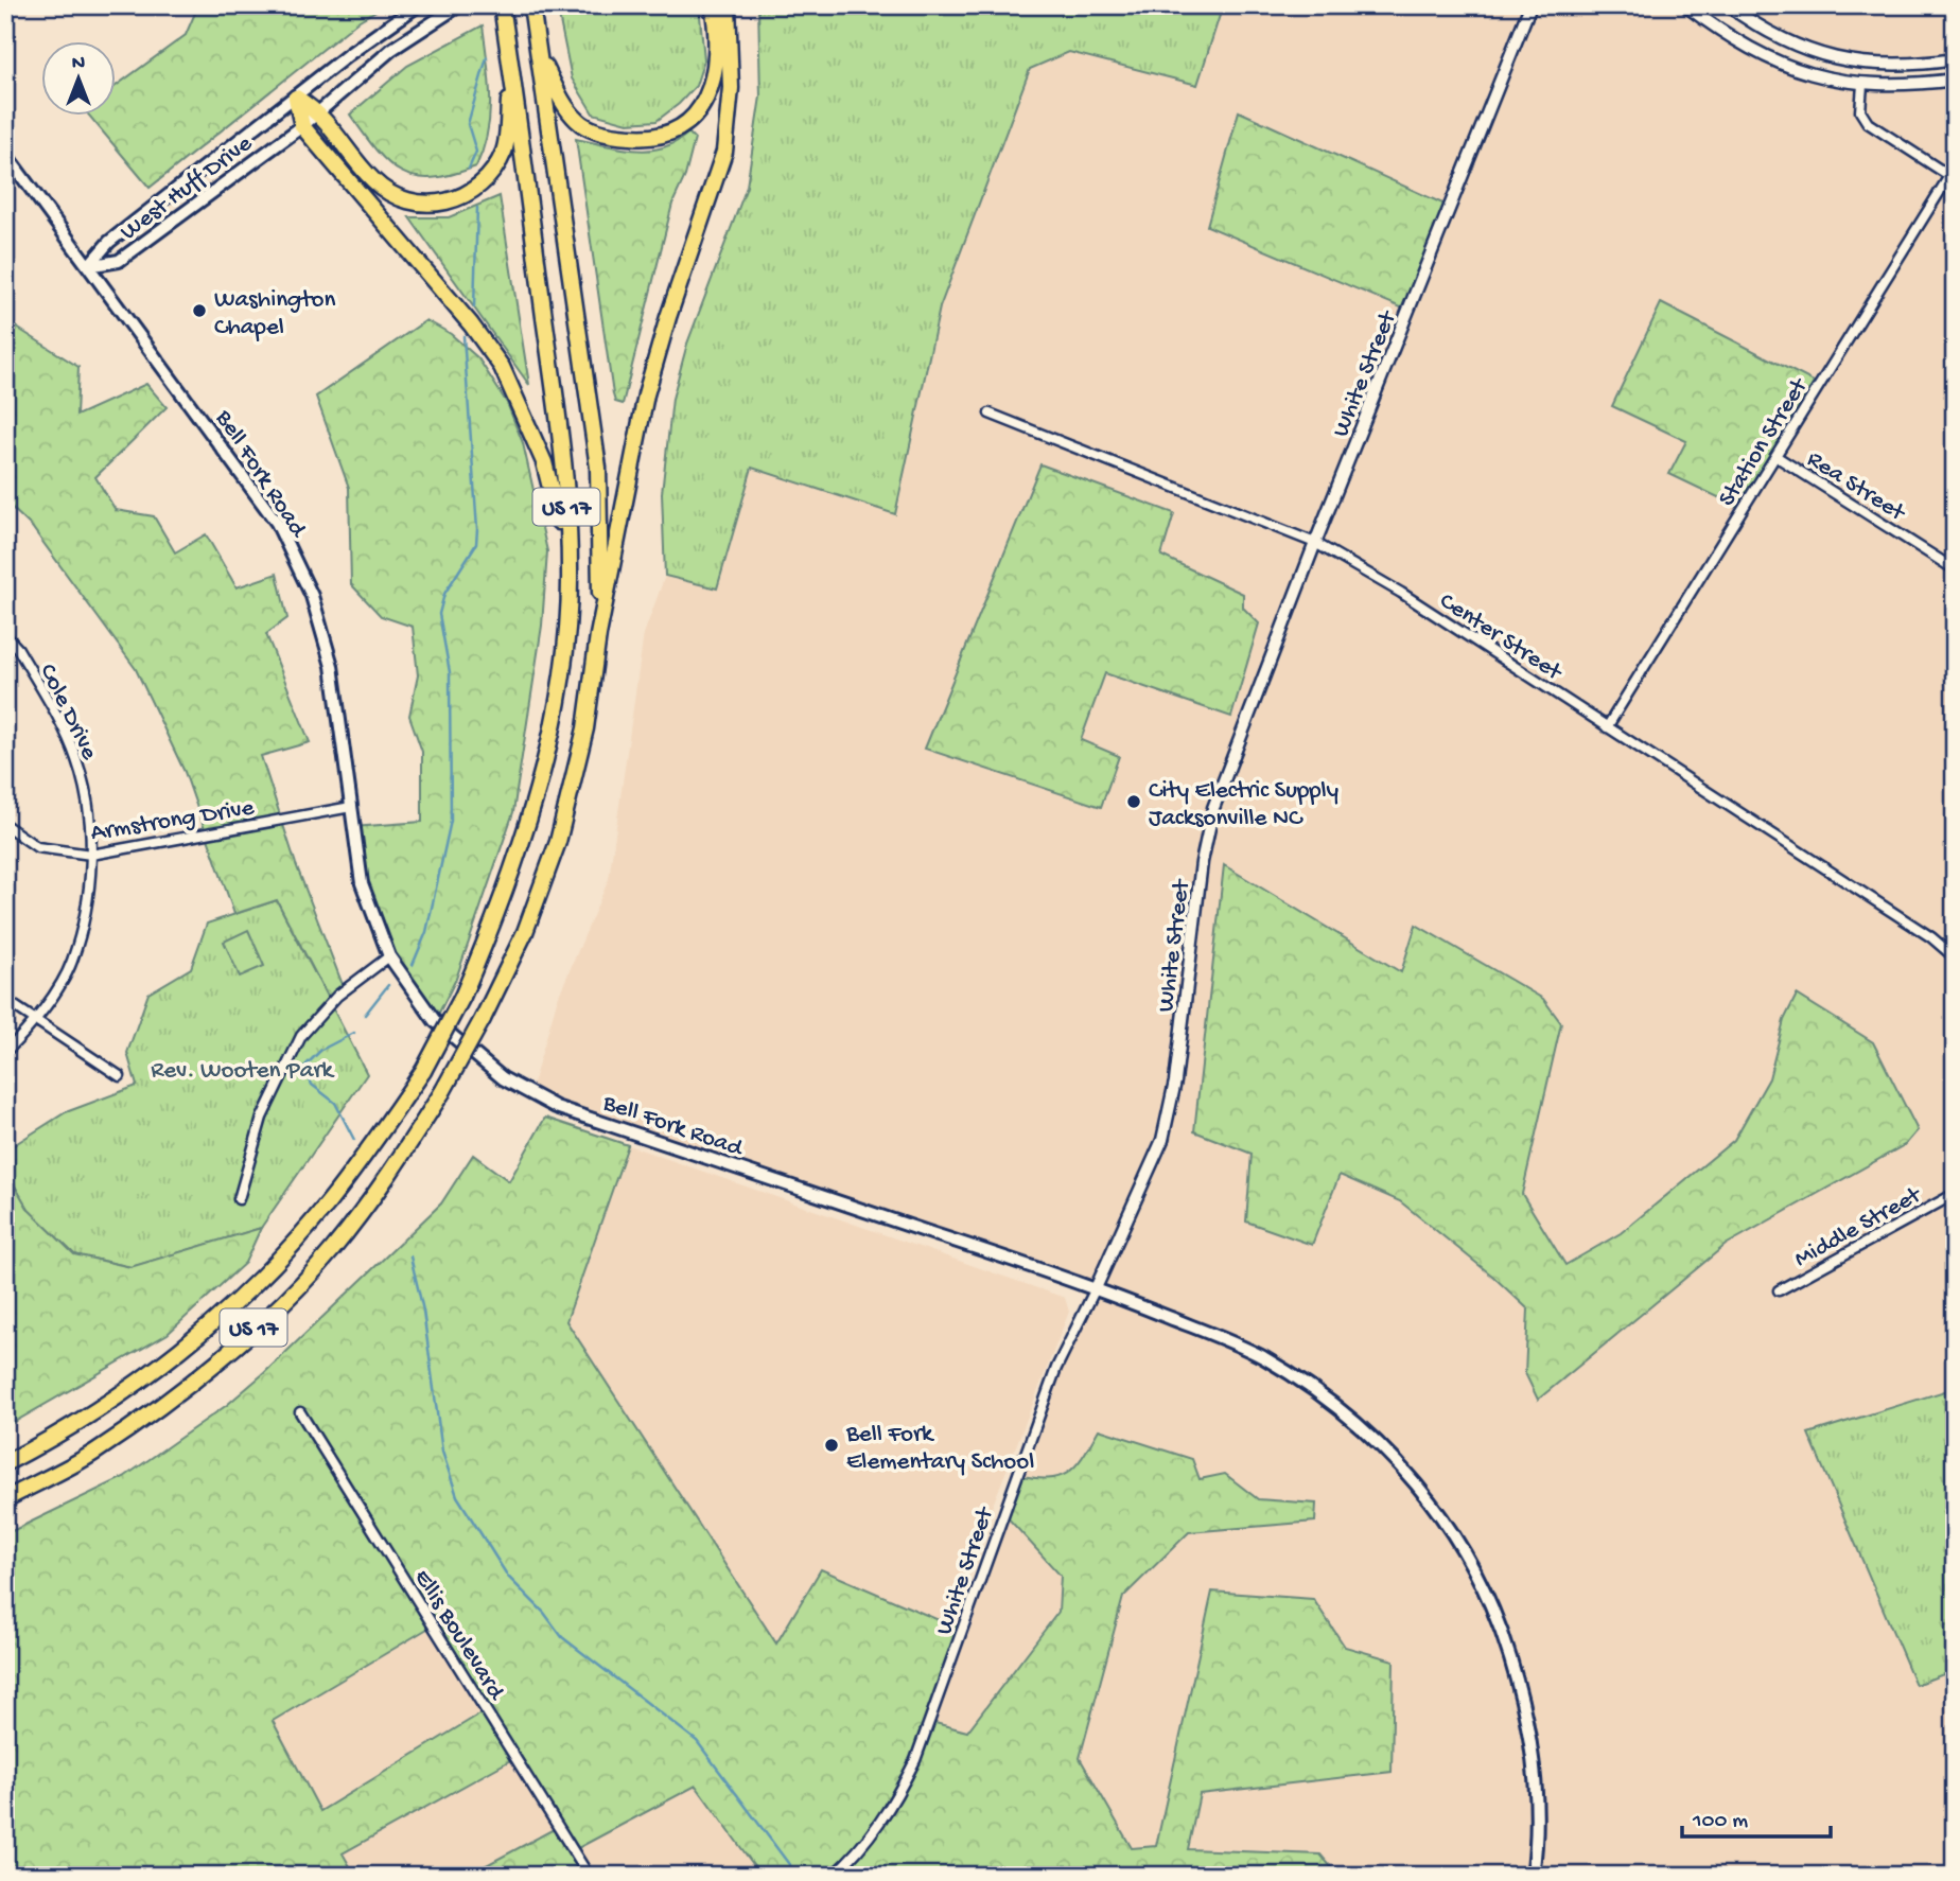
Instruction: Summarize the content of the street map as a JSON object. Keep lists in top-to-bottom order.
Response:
{
  "streets": {
    "highway": ["US 17"],
    "main road": ["West Huff Drive", "Bell Fork Road"],
    "street": [
      "White Street",
      "Station Street",
      "Rea Street",
      "Center Street",
      "Cole Drive",
      "Armstrong Drive",
      "Middle Street",
      "Ellis Boulevard"
    ]
  },
  "crossings": [
    ["West Huff Drive", "Bell Fork Road"],
    ["White Street", "Bell Fork Road"],
    ["White Street", "Center Street"],
    ["Station Street", "Rea Street"],
    ["Station Street", "Center Street"],
    ["Bell Fork Road", "Armstrong Drive"],
    ["Cole Drive", "Armstrong Drive"]
  ],
  "parks": ["Rev. Wooten Park"],
  "places": ["Washington Chapel", "City Electric Supply Jacksonville NC", "Bell Fork Elementary School"],
  "scale_bar": "100 m",
  "north": "top"
}
